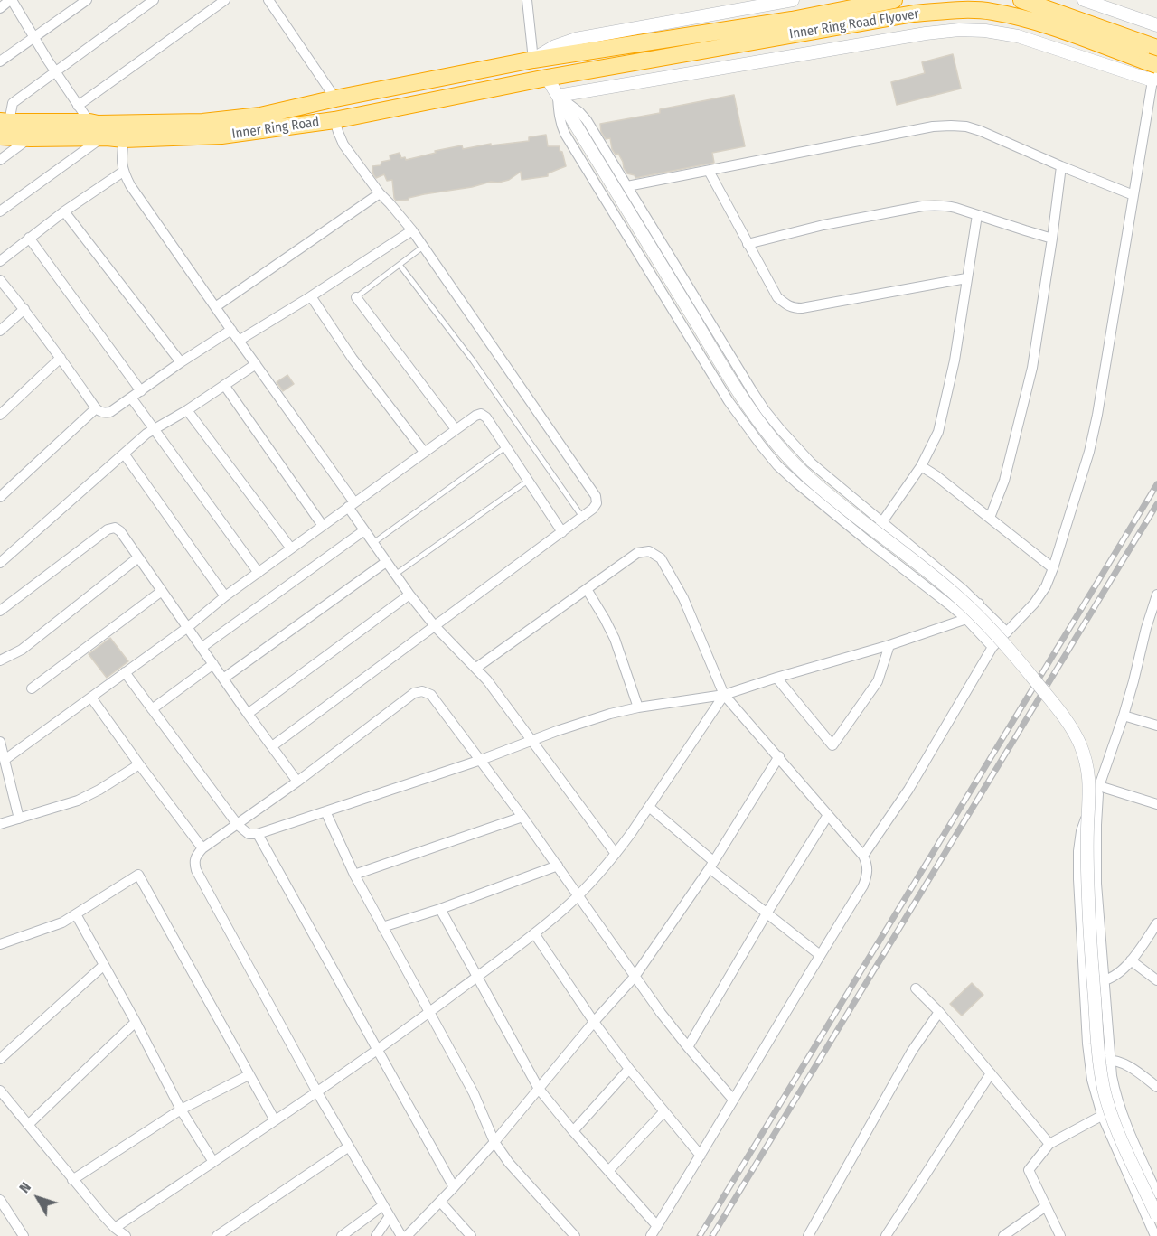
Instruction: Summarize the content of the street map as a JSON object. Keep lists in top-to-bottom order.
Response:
{
  "streets": {
    "highway": ["Inner Ring Road Flyover", "Inner Ring Road"]
  },
  "crossings": [
    ["Inner Ring Road Flyover", "Inner Ring Road"]
  ],
  "north": "top left"
}
